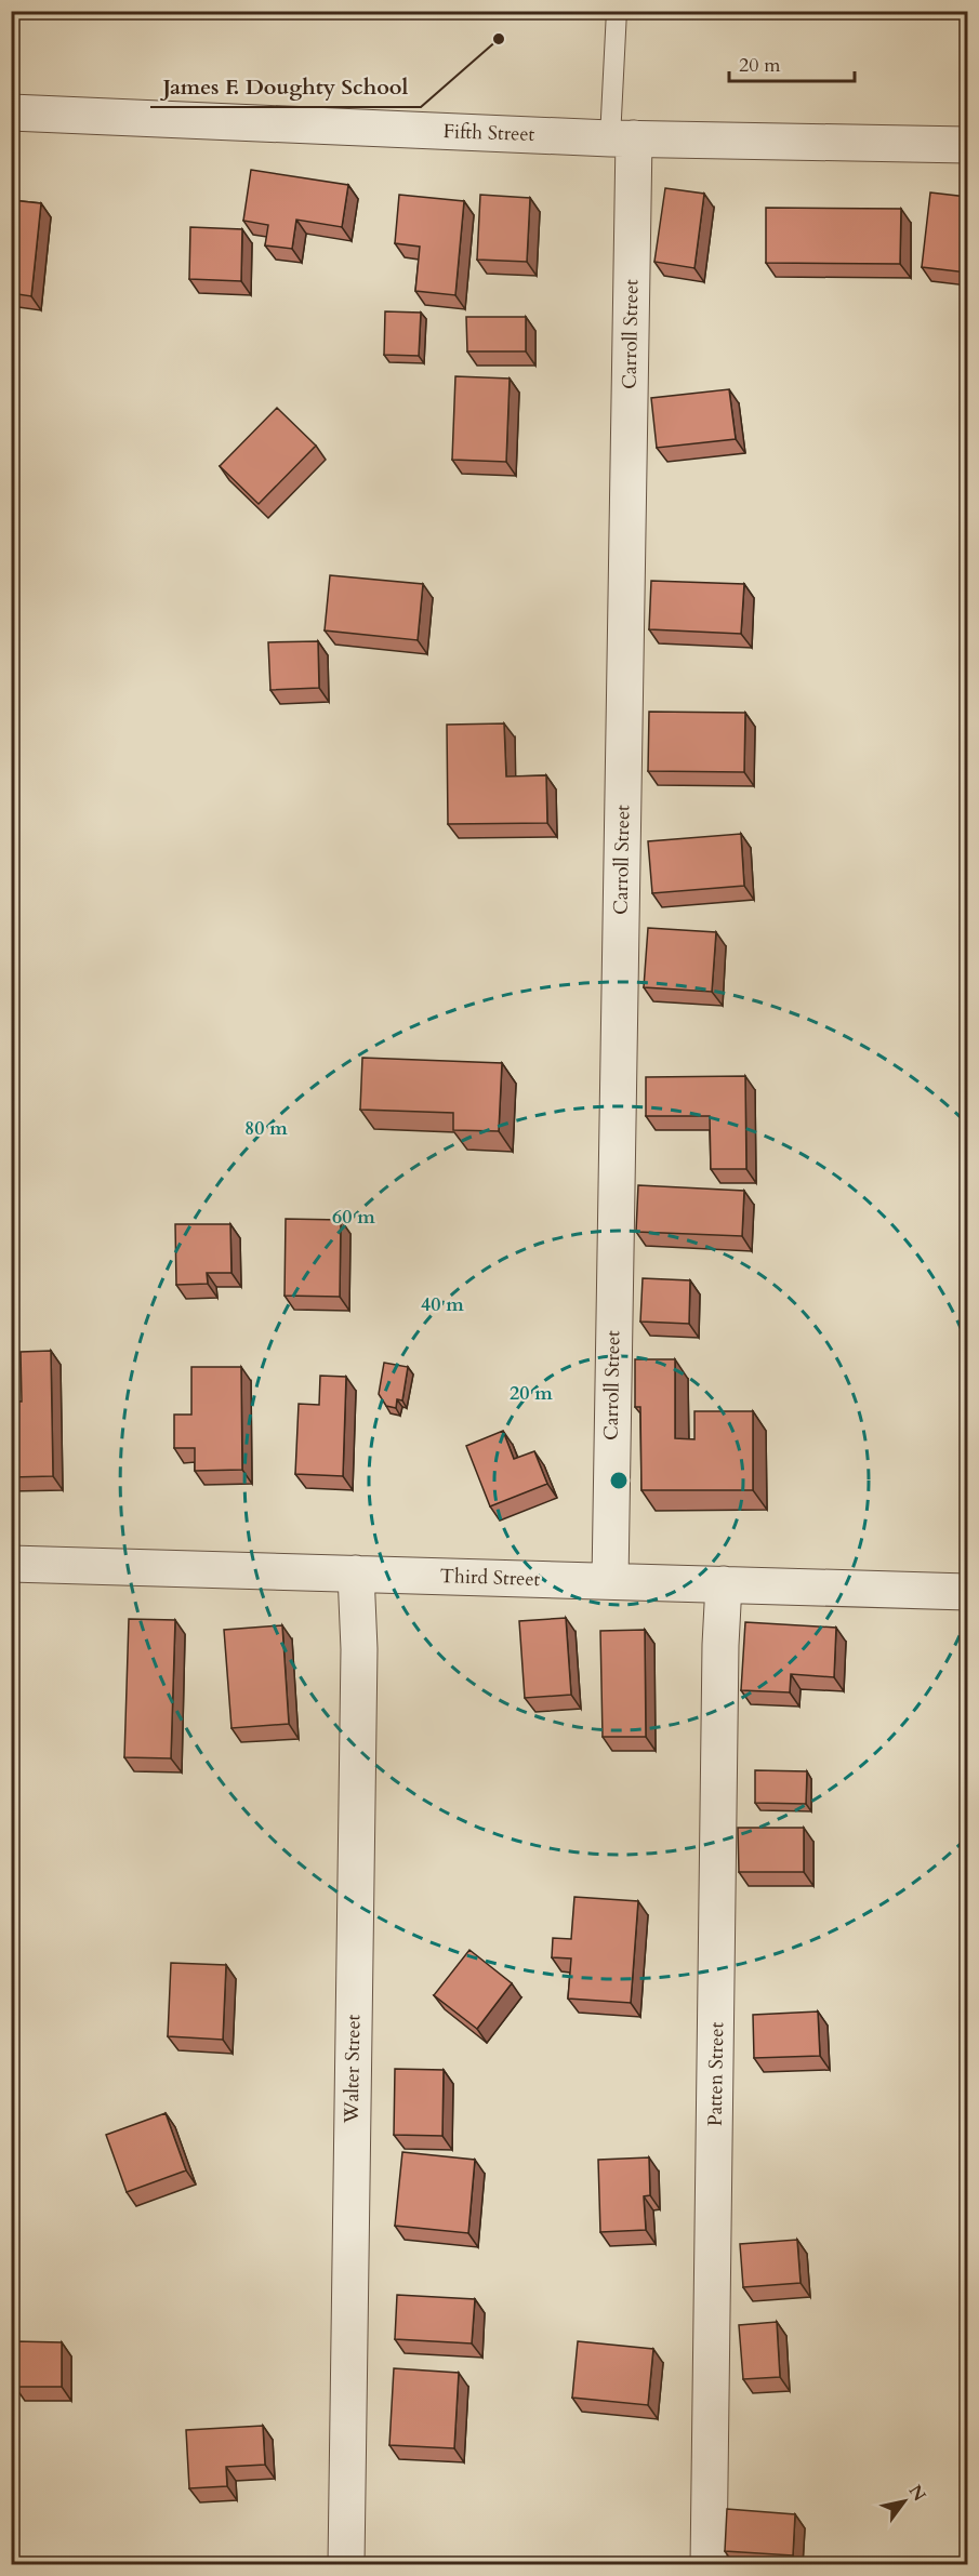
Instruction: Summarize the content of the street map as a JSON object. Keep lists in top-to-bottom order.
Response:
{
  "streets": {
    "street": [
      "Fifth Street",
      "Carroll Street",
      "Third Street",
      "Walter Street",
      "Patten Street"
    ]
  },
  "crossings": [
    ["Fifth Street", "Carroll Street"],
    ["Carroll Street", "Third Street"],
    ["Third Street", "Walter Street"],
    ["Third Street", "Patten Street"]
  ],
  "places": ["James F. Doughty School"],
  "scale_bar": "20 m",
  "north": "top right",
  "rings": [
    "80 m",
    "60 m",
    "40 m",
    "20 m"
  ]
}
